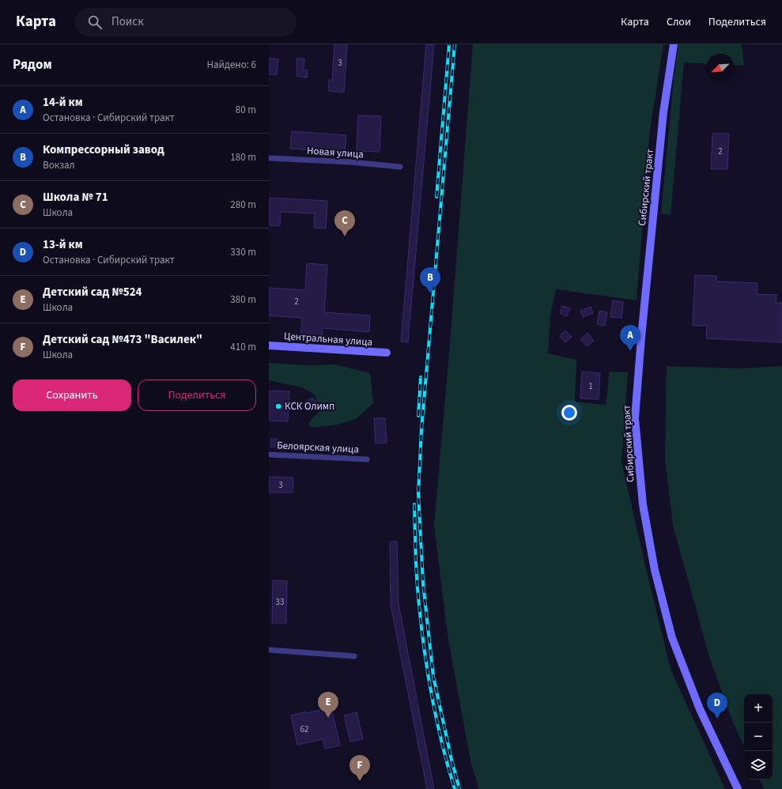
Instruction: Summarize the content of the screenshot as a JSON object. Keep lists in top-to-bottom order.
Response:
{
  "streets": {
    "main road": ["Сибирский тракт", "Центральная улица"],
    "street": ["Новая улица", "Белоярская улица"]
  },
  "places": ["КСК Олимп"],
  "house_numbers": [
    "3",
    "2",
    "2",
    "1",
    "3",
    "33",
    "62"
  ],
  "north": "bottom left",
  "page": {
    "header": "Карта",
    "search": "Поиск",
    "nav": ["Карта", "Слои", "Поделиться"],
    "heading": ["Рядом", "Найдено: 6"],
    "list": [
      {
        "mark": "A",
        "name": "14-й км",
        "note": "Остановка · Сибирский тракт",
        "value": "80 m"
      },
      {
        "mark": "B",
        "name": "Компрессорный завод",
        "note": "Вокзал",
        "value": "180 m"
      },
      {
        "mark": "C",
        "name": "Школа № 71",
        "note": "Школа",
        "value": "280 m"
      },
      {
        "mark": "D",
        "name": "13-й км",
        "note": "Остановка · Сибирский тракт",
        "value": "330 m"
      },
      {
        "mark": "E",
        "name": "Детский сад №524",
        "note": "Школа",
        "value": "380 m"
      },
      {
        "mark": "F",
        "name": "Детский сад №473 \"Василек\"",
        "note": "Школа",
        "value": "410 m"
      }
    ],
    "pins": [
      "C",
      "B",
      "A",
      "E",
      "D",
      "F"
    ],
    "buttons": ["Сохранить", "Поделиться"],
    "map_buttons": ["+", "−"]
  }
}
